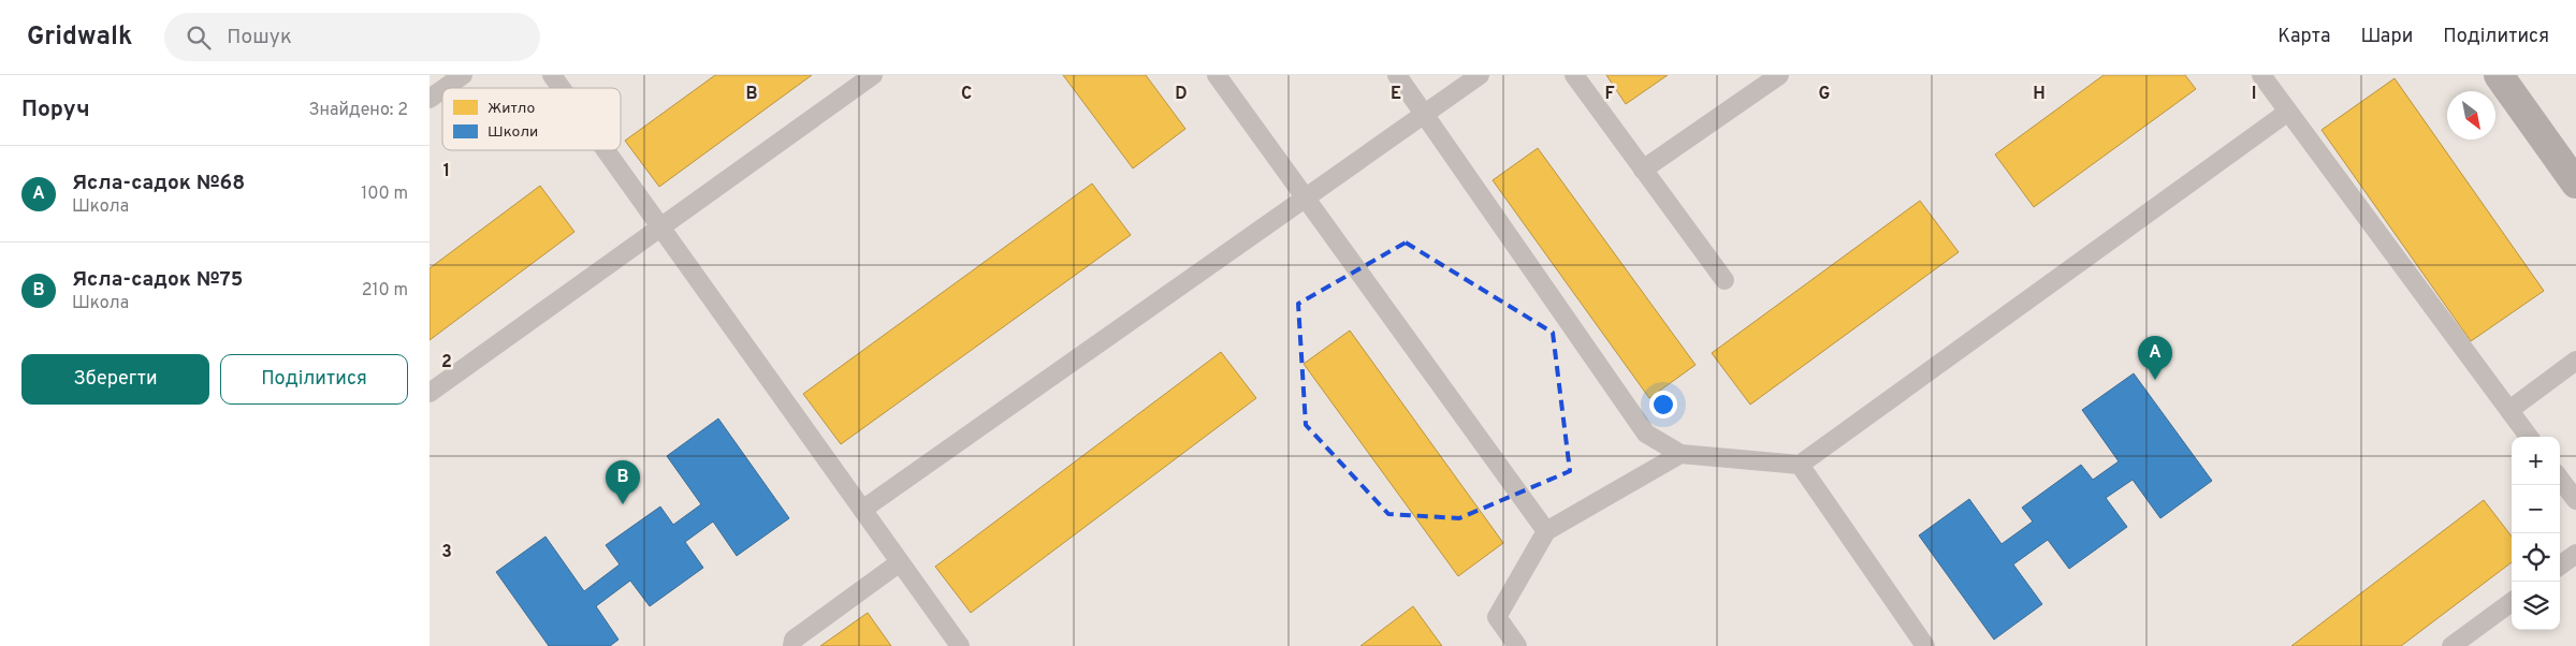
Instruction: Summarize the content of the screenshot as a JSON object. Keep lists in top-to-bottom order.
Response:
{
  "legend": ["Житло", "Школи"],
  "north": "bottom right",
  "page": {
    "header": "Gridwalk",
    "search": "Пошук",
    "nav": ["Карта", "Шари", "Поділитися"],
    "heading": ["Поруч", "Знайдено: 2"],
    "list": [
      {
        "mark": "A",
        "name": "Ясла-садок №68",
        "note": "Школа",
        "value": "100 m"
      },
      {
        "mark": "B",
        "name": "Ясла-садок №75",
        "note": "Школа",
        "value": "210 m"
      }
    ],
    "pins": ["A", "B"],
    "buttons": ["Зберегти", "Поділитися"],
    "map_buttons": ["+", "−"]
  },
  "grid": {
    "columns": [
      "B",
      "C",
      "D",
      "E",
      "F",
      "G",
      "H",
      "I"
    ],
    "rows": ["1", "2", "3"]
  }
}
